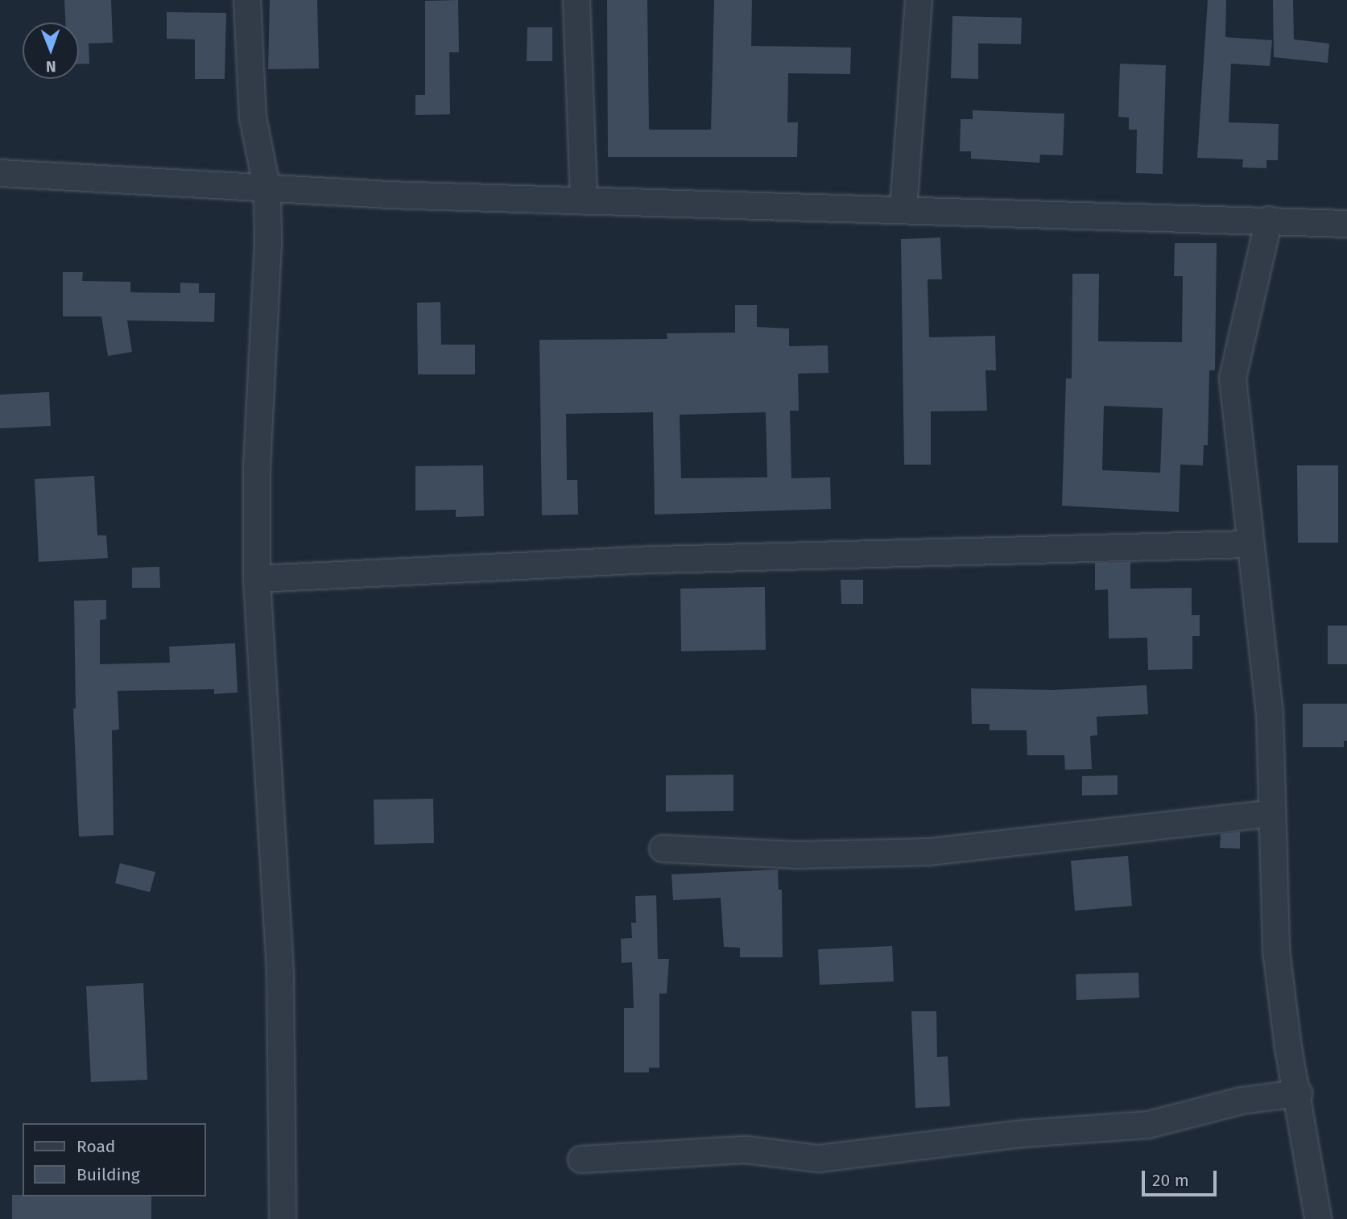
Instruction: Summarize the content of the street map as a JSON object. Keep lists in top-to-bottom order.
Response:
{
  "legend": ["Road", "Building"],
  "scale_bar": "20 m",
  "north": "bottom"
}
